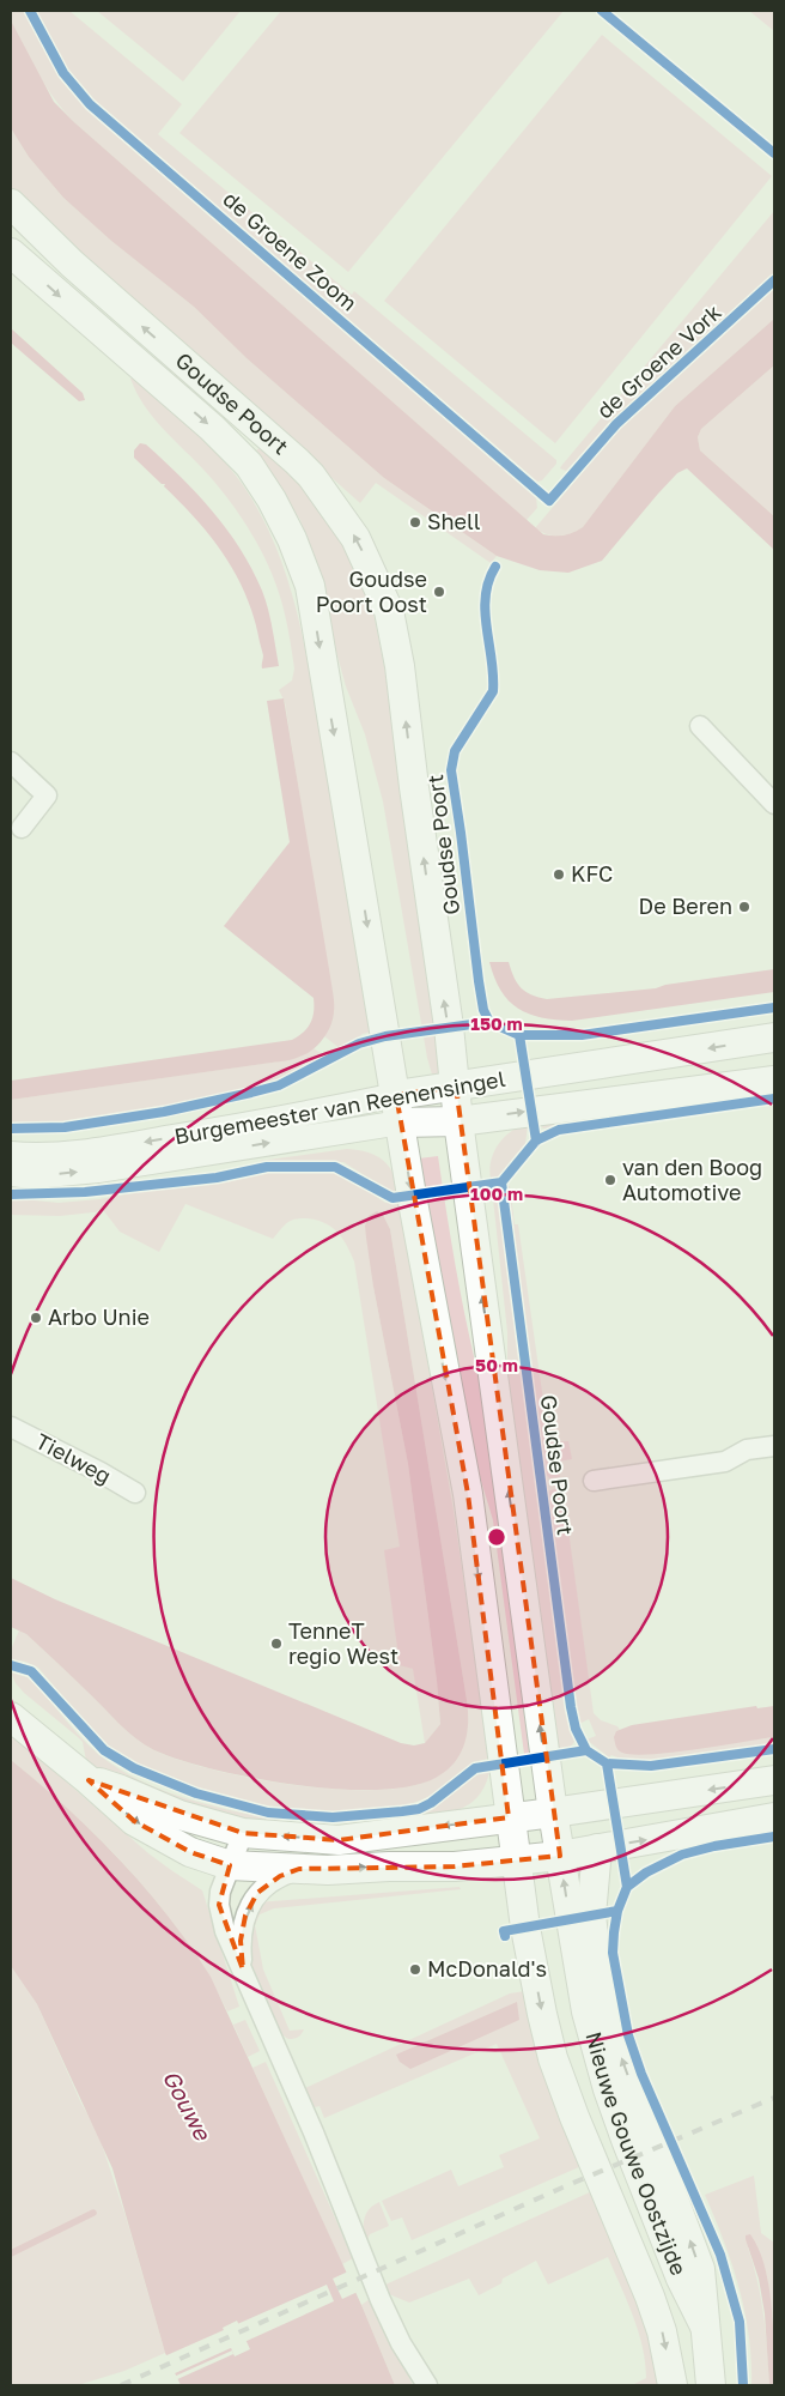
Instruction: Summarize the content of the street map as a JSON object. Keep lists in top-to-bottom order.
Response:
{
  "streets": {
    "main road": ["Goudse Poort", "Burgemeester van Reenensingel", "Nieuwe Gouwe Oostzijde"],
    "street": ["Tielweg"],
    "cycle path": ["de Groene Zoom"]
  },
  "crossings": [
    ["Goudse Poort", "Burgemeester van Reenensingel"],
    ["Goudse Poort", "Nieuwe Gouwe Oostzijde"]
  ],
  "water": ["Gouwe"],
  "places": [
    "Shell",
    "Goudse Poort Oost",
    "KFC",
    "De Beren",
    "van den Boog Automotive",
    "Arbo Unie",
    "TenneT regio West",
    "McDonald's"
  ],
  "rings": ["150 m", "100 m", "50 m"]
}
